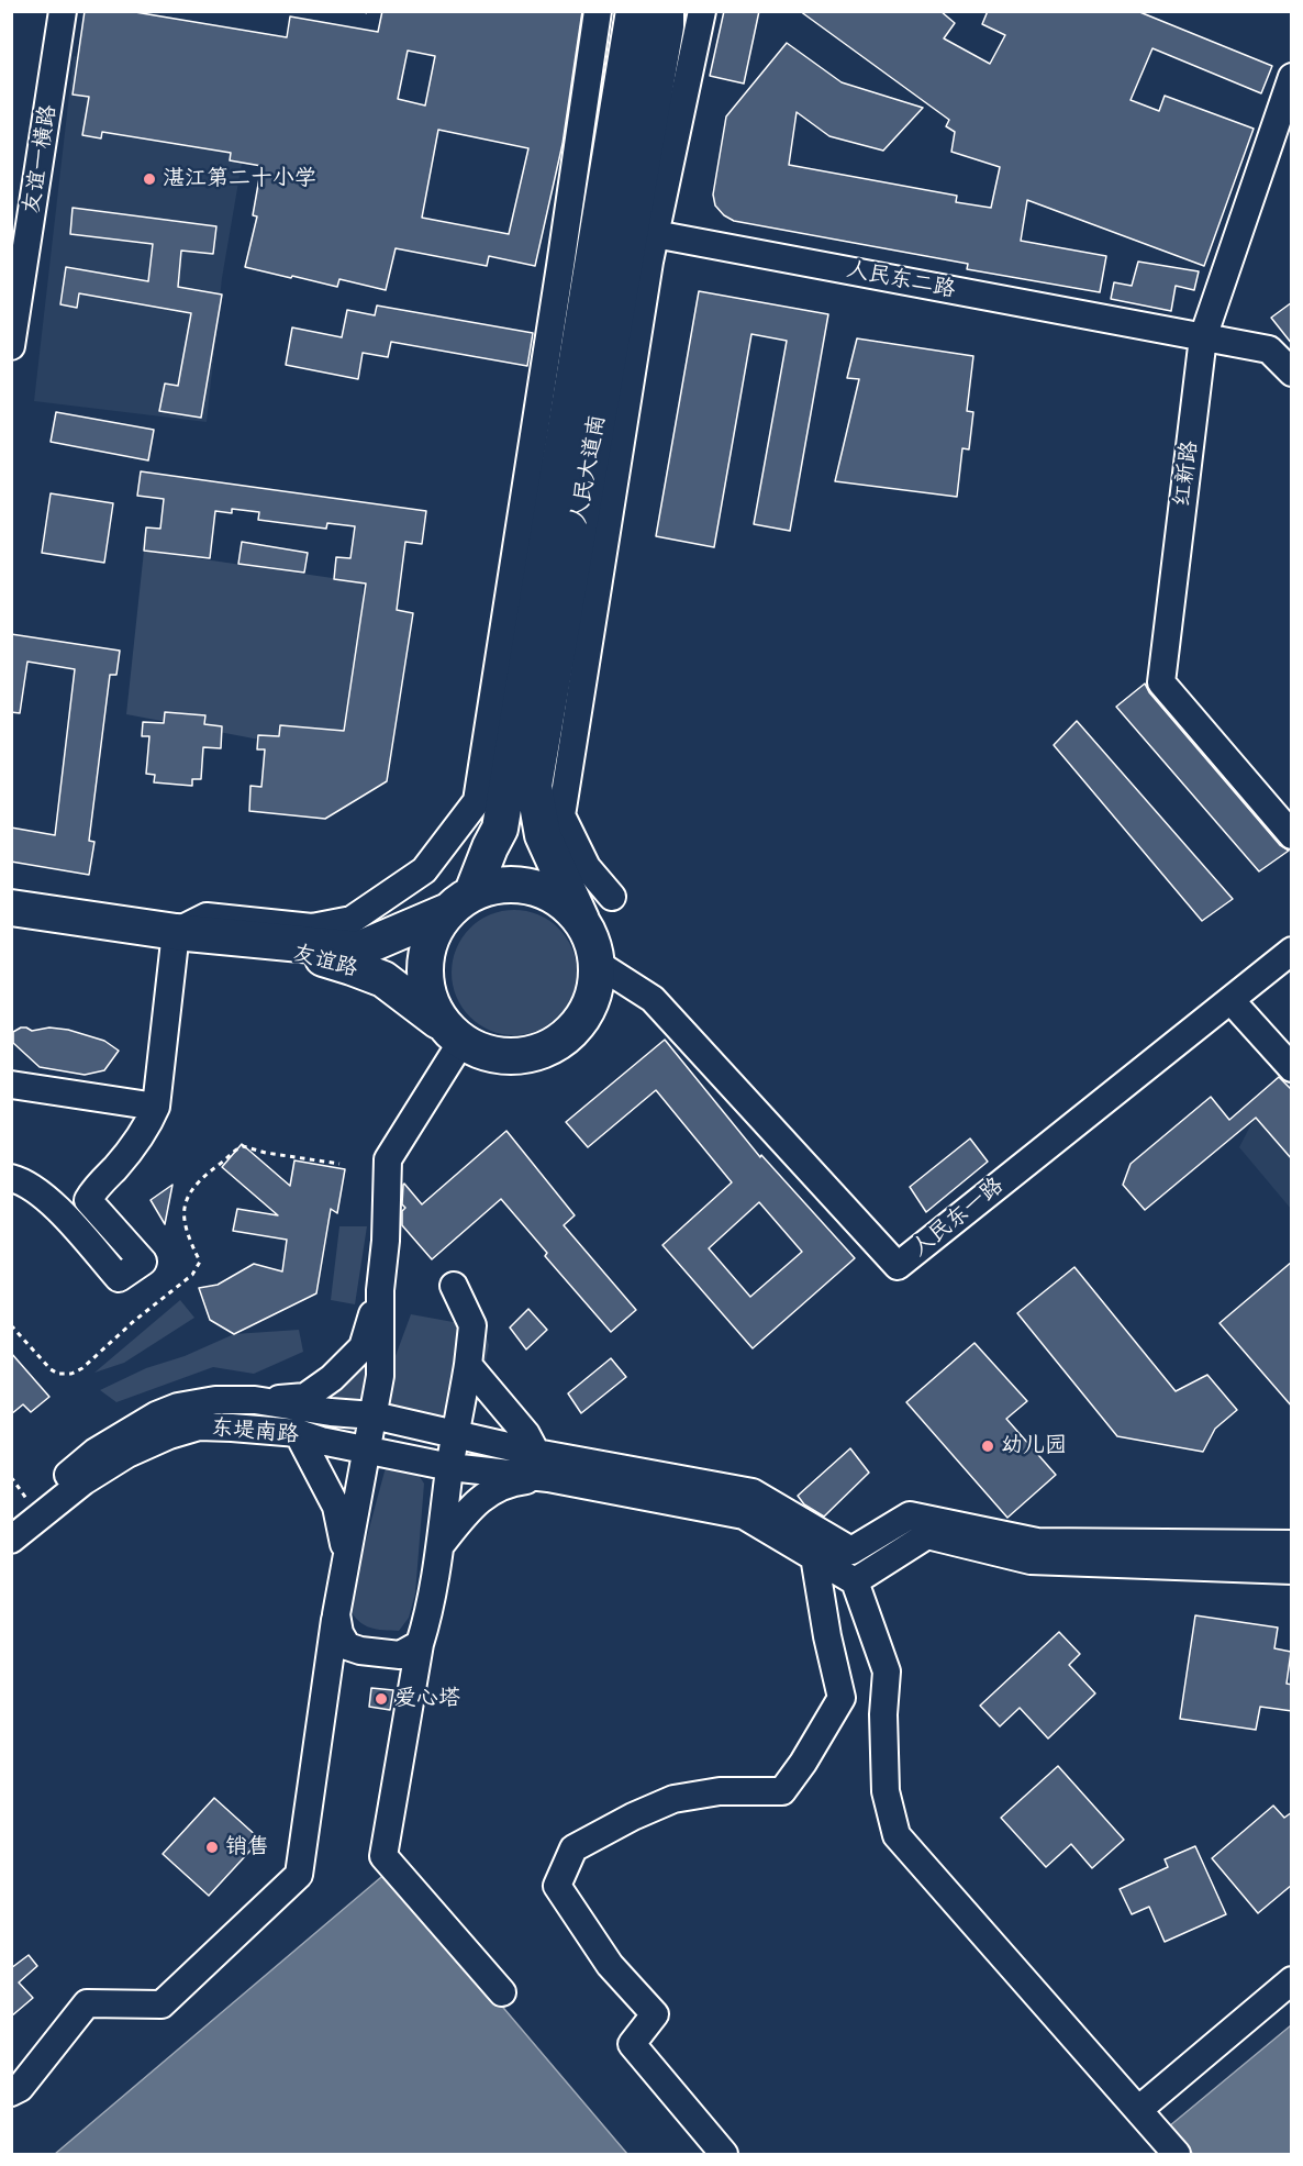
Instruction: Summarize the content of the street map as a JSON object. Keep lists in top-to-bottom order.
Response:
{
  "streets": {
    "main road": ["人民大道南", "友谊路"],
    "street": [
      "友谊一横路",
      "人民东二路",
      "红新路",
      "人民东一路",
      "东堤南路"
    ]
  },
  "crossings": [
    ["人民东二路", "人民大道南"],
    ["人民东二路", "红新路"],
    ["人民大道南", "友谊路"],
    ["人民大道南", "人民东一路"],
    ["友谊路", "人民东一路"]
  ],
  "places": [
    "湛江第二十小学",
    "幼儿园",
    "爱心塔",
    "销售"
  ]
}
